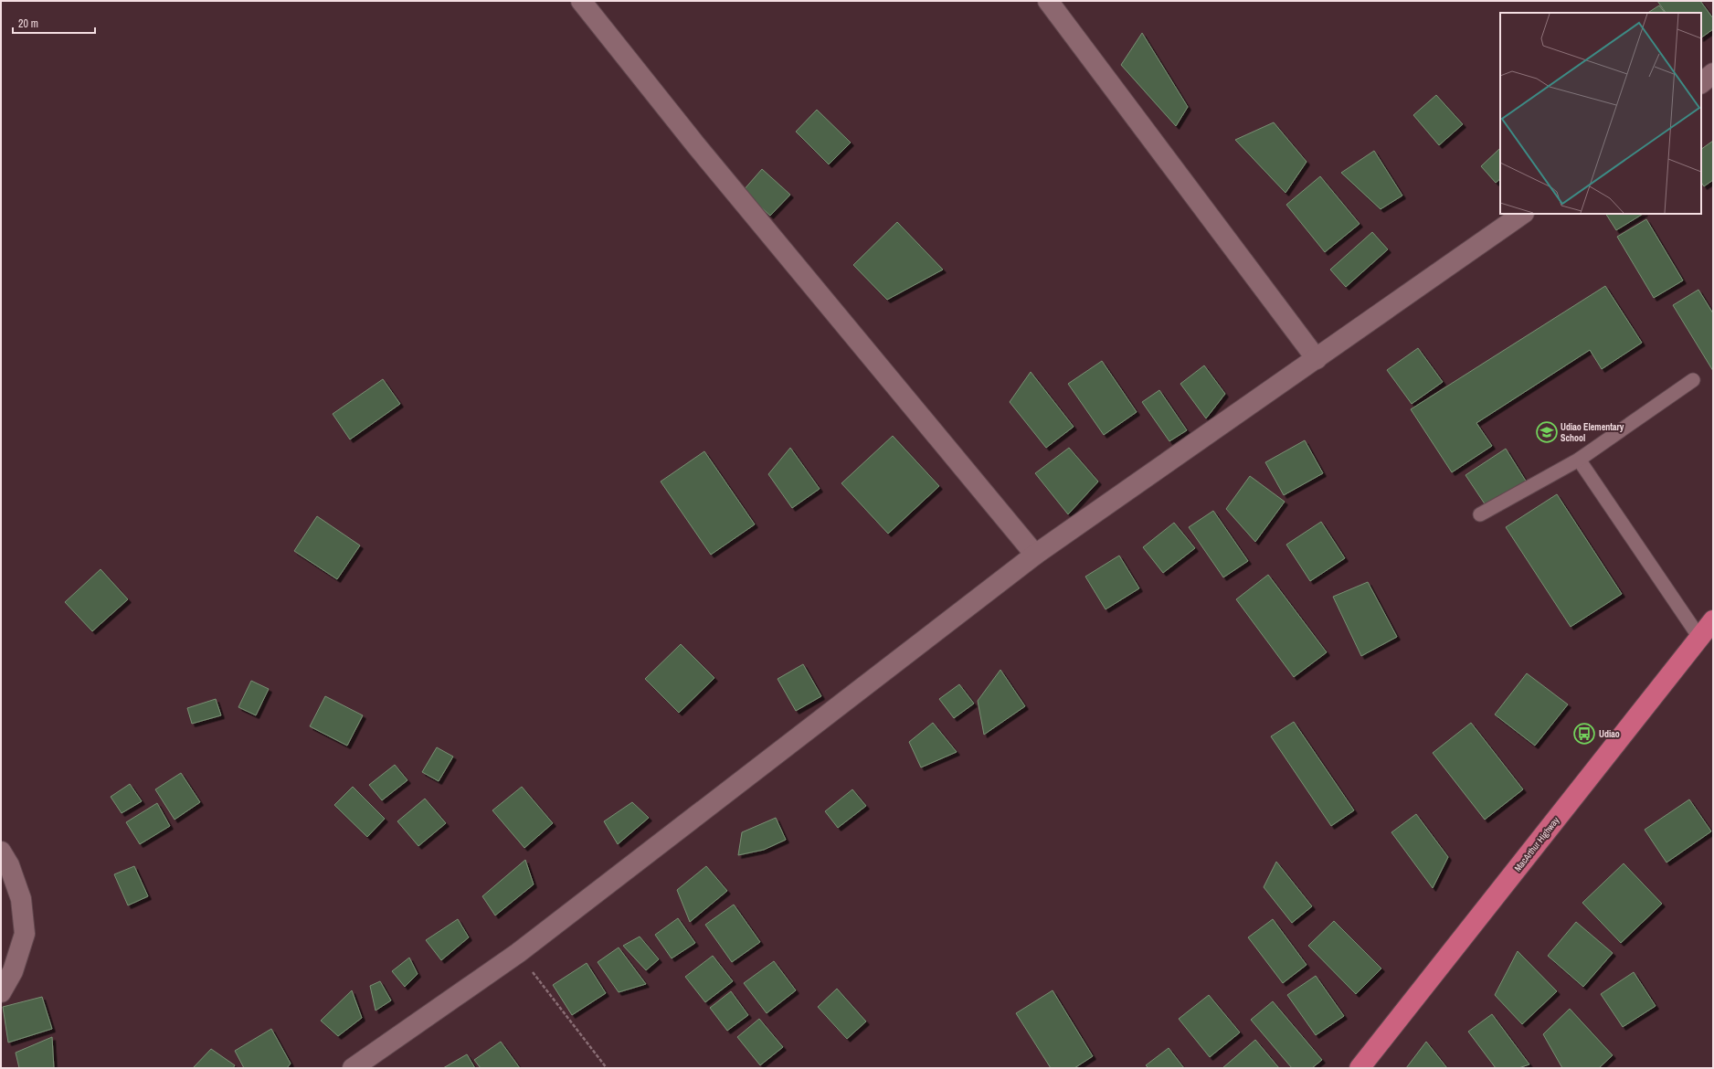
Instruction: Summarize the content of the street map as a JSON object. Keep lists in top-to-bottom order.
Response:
{
  "streets": {
    "highway": ["MacArthur Highway"]
  },
  "places": {
    "school or university": ["Udiao Elementary School"],
    "bus stop": ["Udiao"]
  },
  "scale_bar": "20 m"
}
